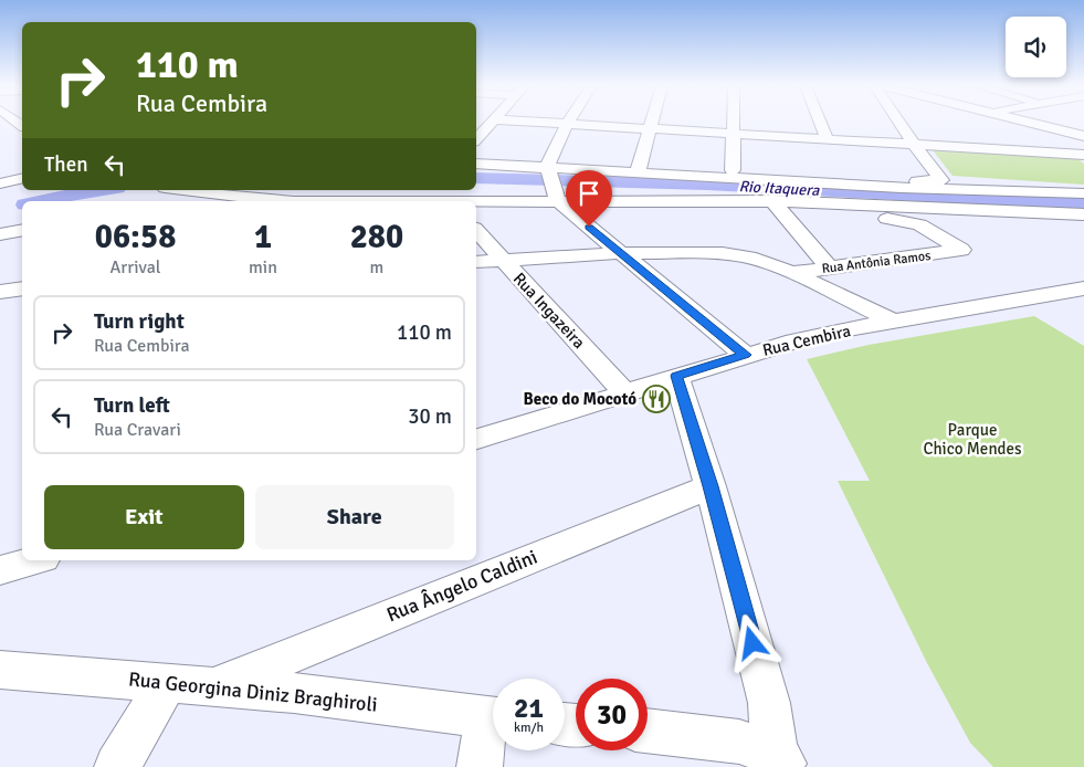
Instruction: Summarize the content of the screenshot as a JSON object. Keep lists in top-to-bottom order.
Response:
{
  "streets": {
    "street": [
      "Rua Antônia Ramos",
      "Rua Ingazeira",
      "Rua Cembira",
      "Rua Ângelo Caldini",
      "Rua Georgina Diniz Braghiroli"
    ]
  },
  "crossings": [
    ["Rua Ingazeira", "Rua Cembira"],
    ["Rua Ângelo Caldini", "Rua Georgina Diniz Braghiroli"]
  ],
  "water": ["Rio Itaquera"],
  "parks": ["Parque Chico Mendes"],
  "places": {
    "restaurant": ["Beco do Mocotó"]
  },
  "page": {
    "turn": ["110 m", "Rua Cembira"],
    "then": "Then",
    "eta": [
      "06:58",
      "Arrival",
      "1",
      "min",
      "280",
      "m"
    ],
    "list": [
      {
        "name": "Turn right",
        "note": "Rua Cembira",
        "value": "110 m"
      },
      {
        "name": "Turn left",
        "note": "Rua Cravari",
        "value": "30 m"
      }
    ],
    "buttons": ["Exit", "Share"],
    "speed": "21 km/h",
    "limit": "30"
  }
}
